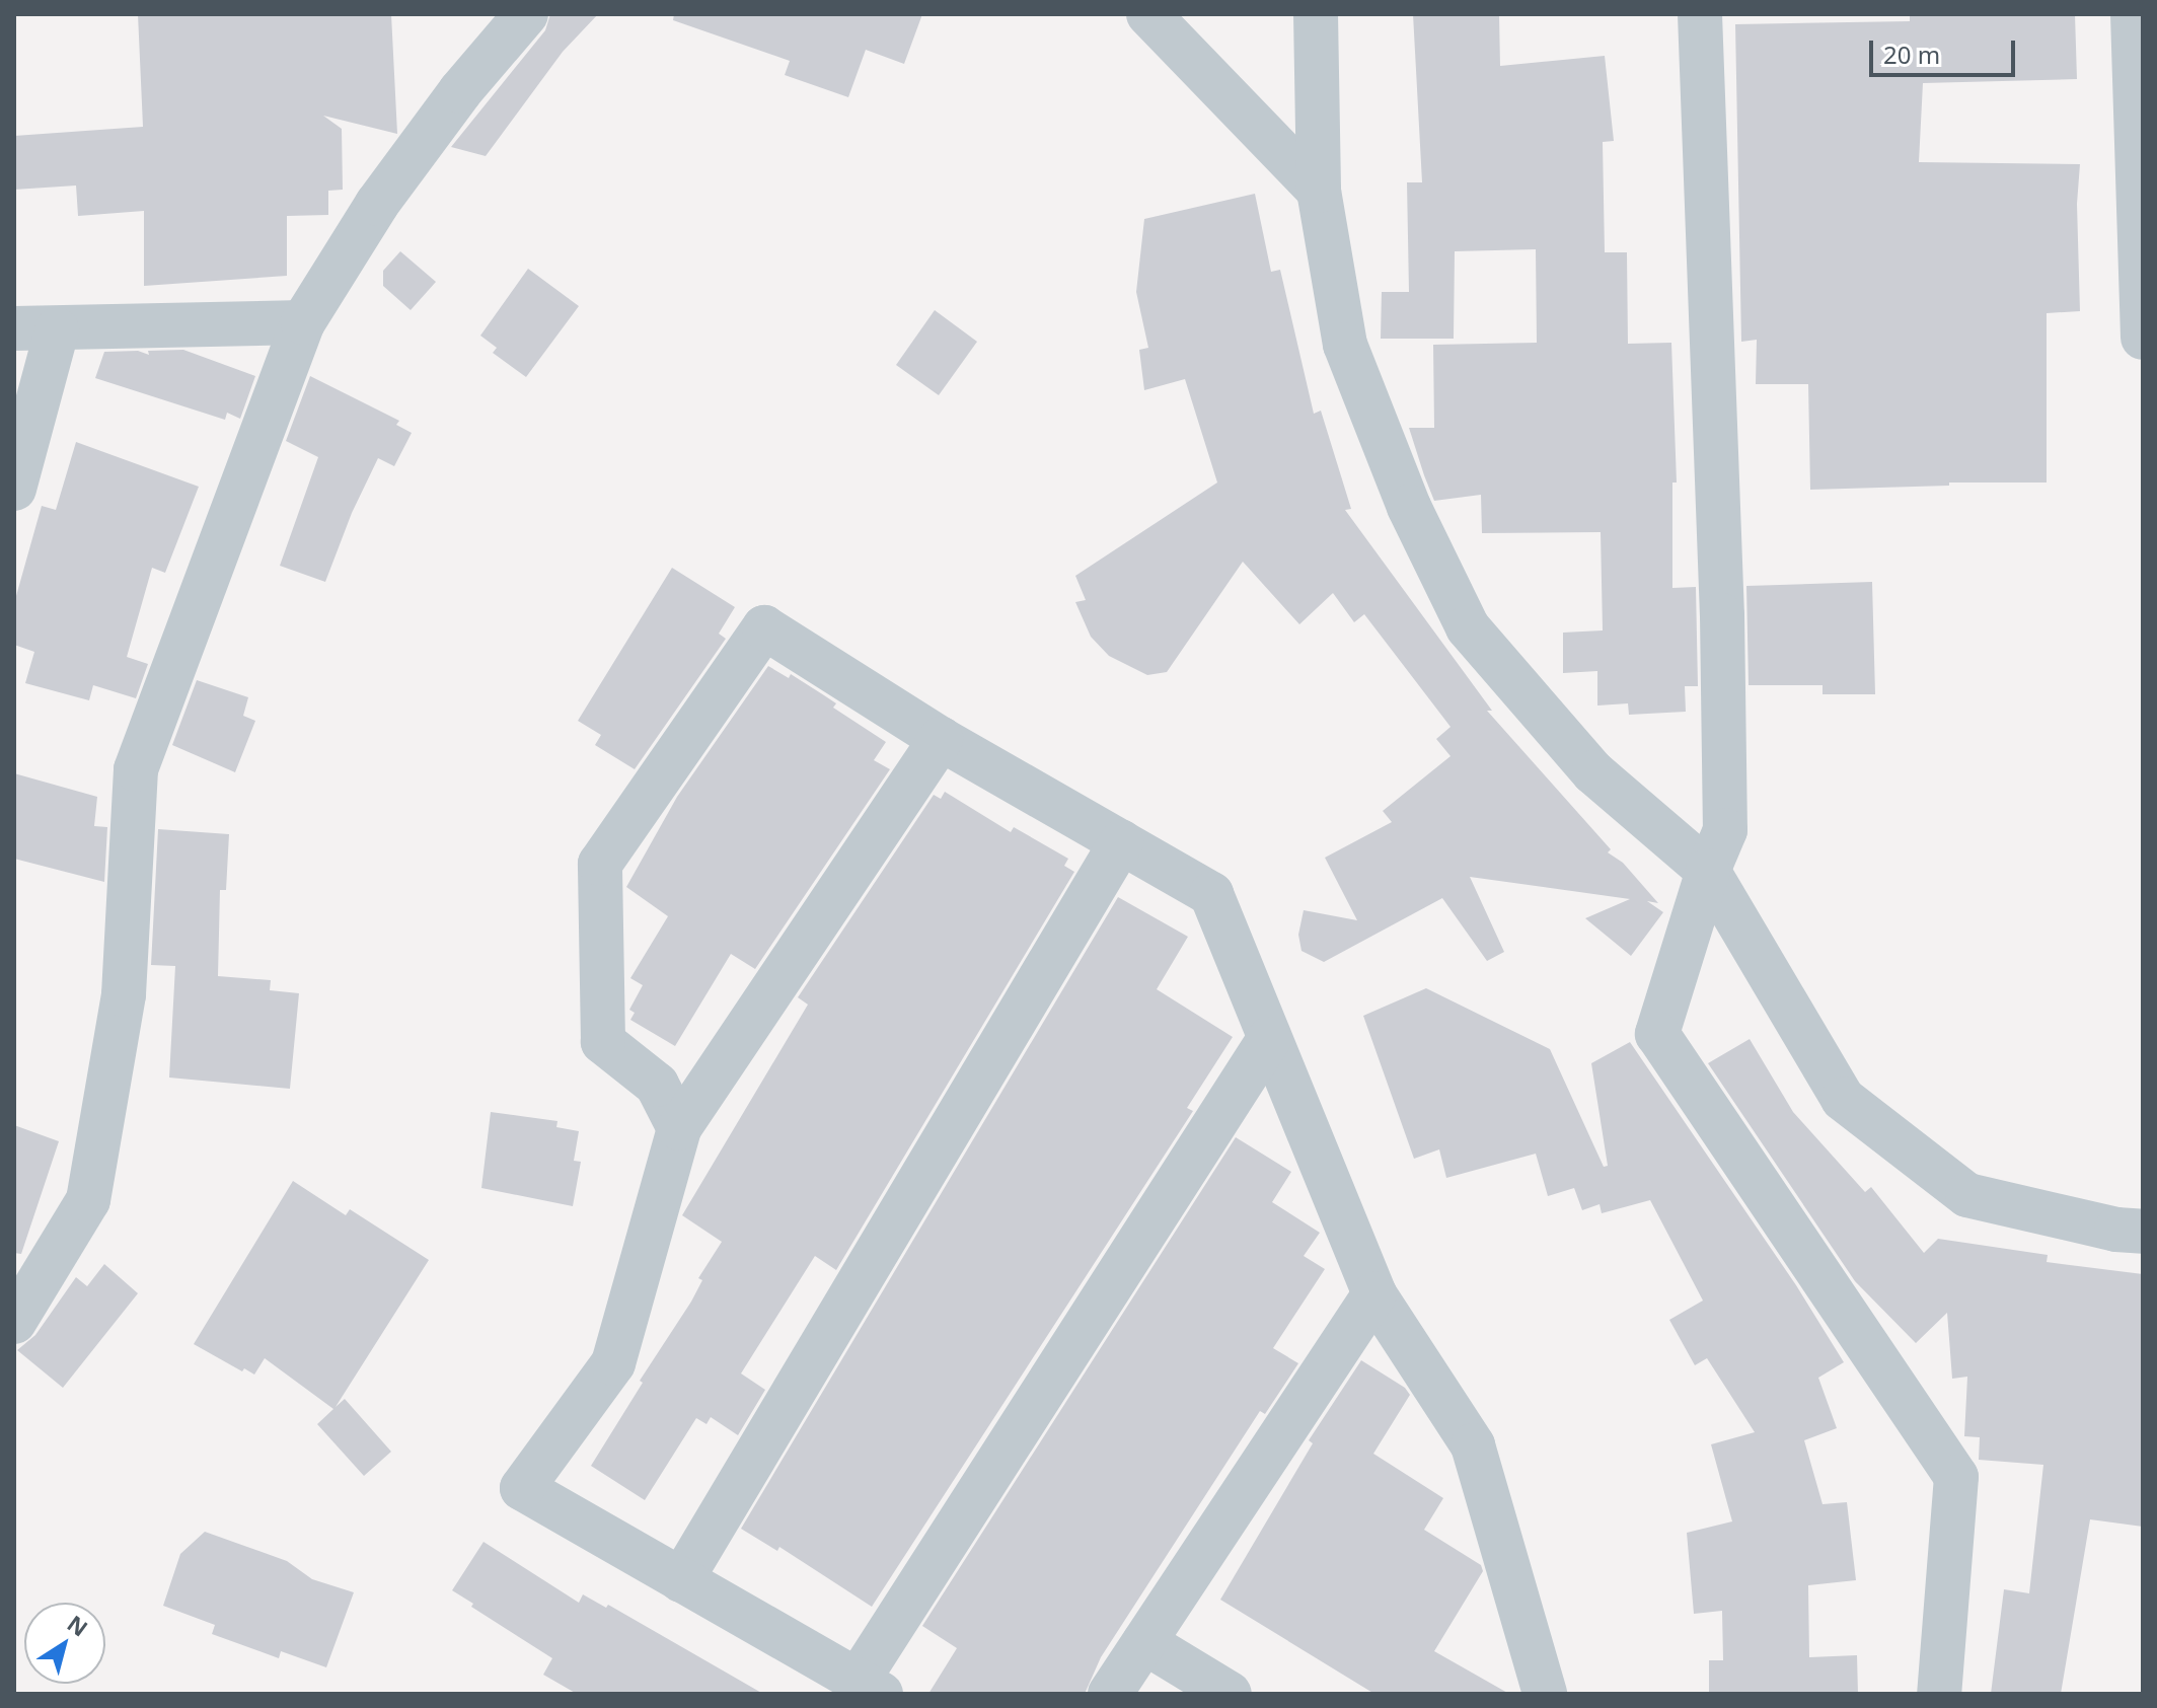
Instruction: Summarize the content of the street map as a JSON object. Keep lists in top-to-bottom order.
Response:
{
  "scale_bar": "20 m",
  "north": "top right"
}
